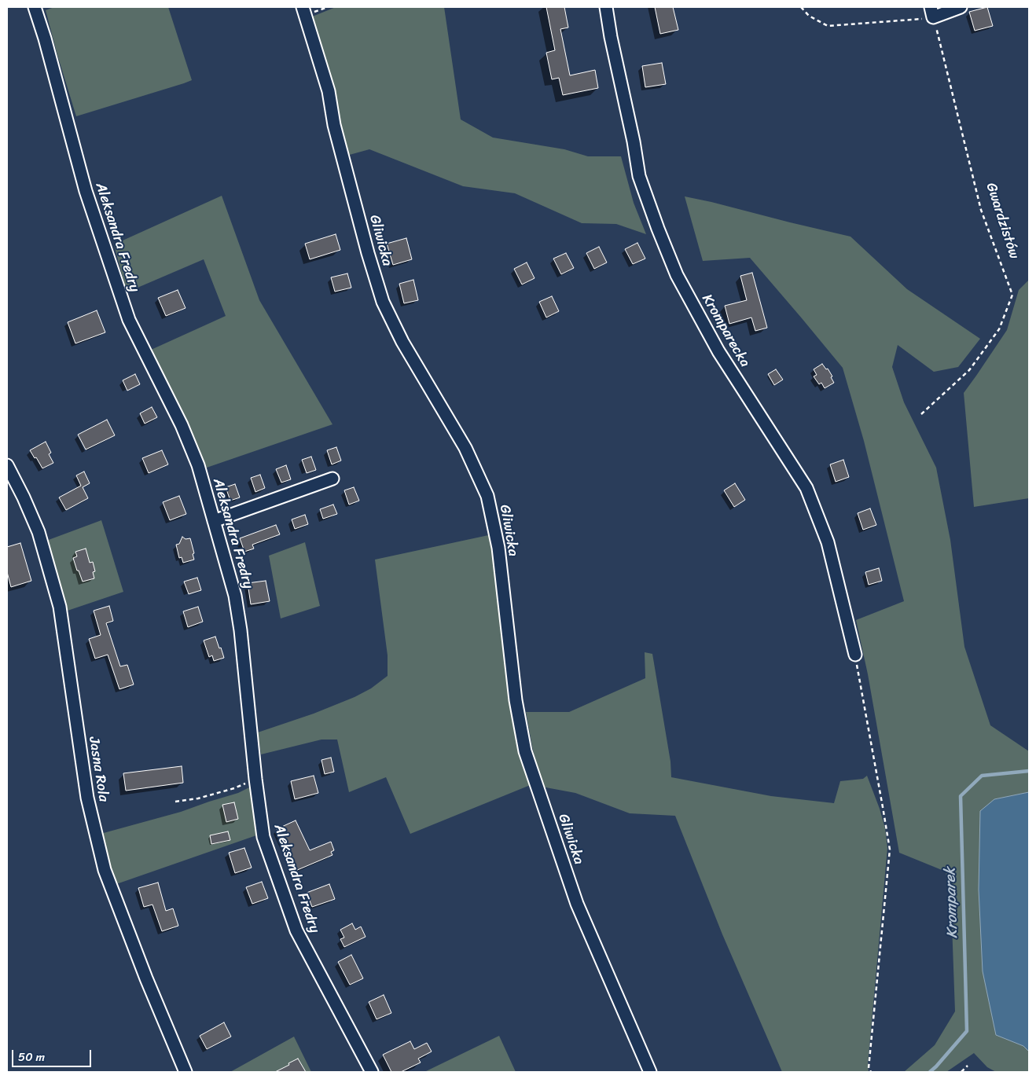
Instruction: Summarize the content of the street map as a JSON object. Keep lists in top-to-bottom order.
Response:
{
  "streets": {
    "street": [
      "Aleksandra Fredry",
      "Gliwicka",
      "Kromparecka",
      "Jasna Rola"
    ],
    "path": ["Gwardzistów"]
  },
  "water": ["Kromparek"],
  "scale_bar": "50 m"
}
